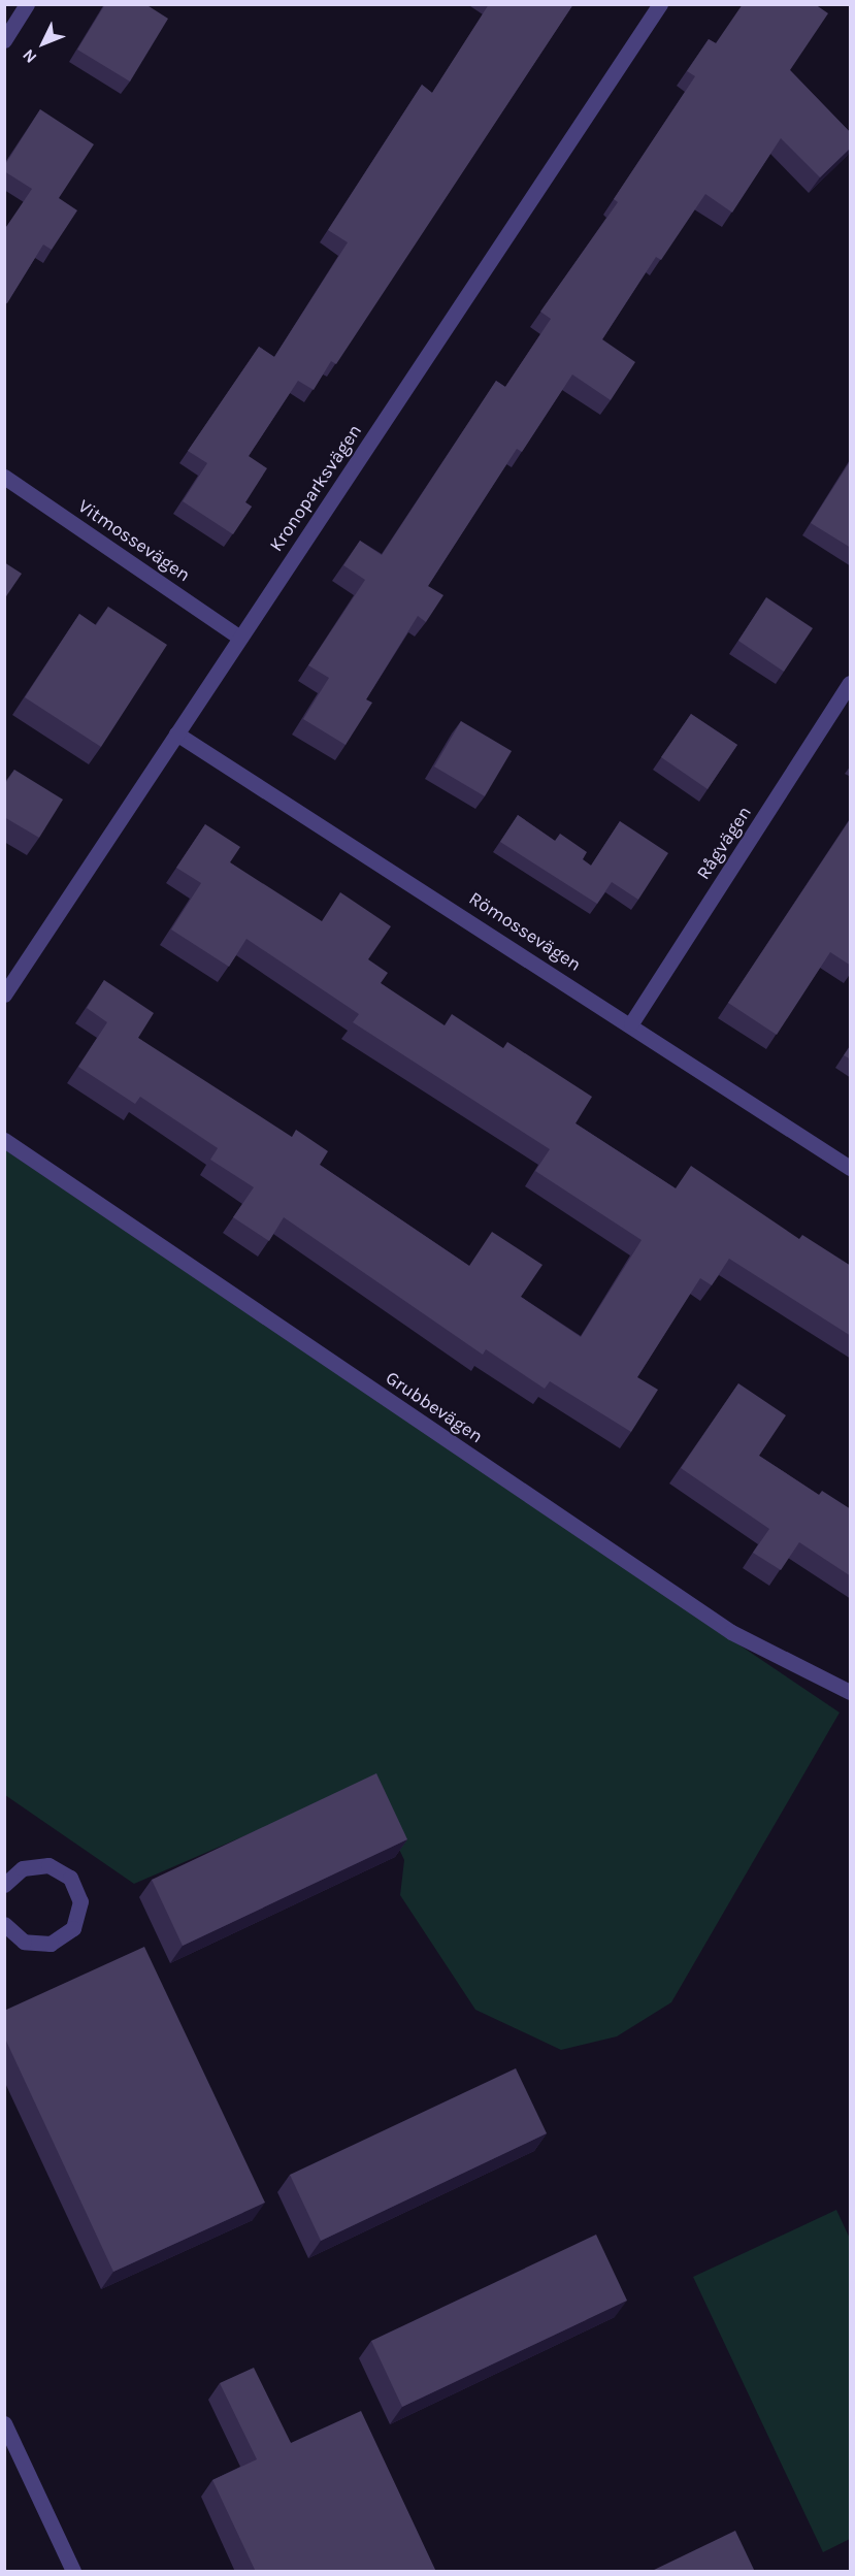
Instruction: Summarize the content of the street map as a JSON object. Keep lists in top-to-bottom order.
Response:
{
  "streets": {
    "street": [
      "Kronoparksvägen",
      "Vitmossevägen",
      "Rågvägen",
      "Römossevägen",
      "Grubbevägen"
    ]
  },
  "crossings": [
    ["Kronoparksvägen", "Vitmossevägen"],
    ["Kronoparksvägen", "Römossevägen"],
    ["Rågvägen", "Römossevägen"]
  ],
  "north": "bottom left"
}
